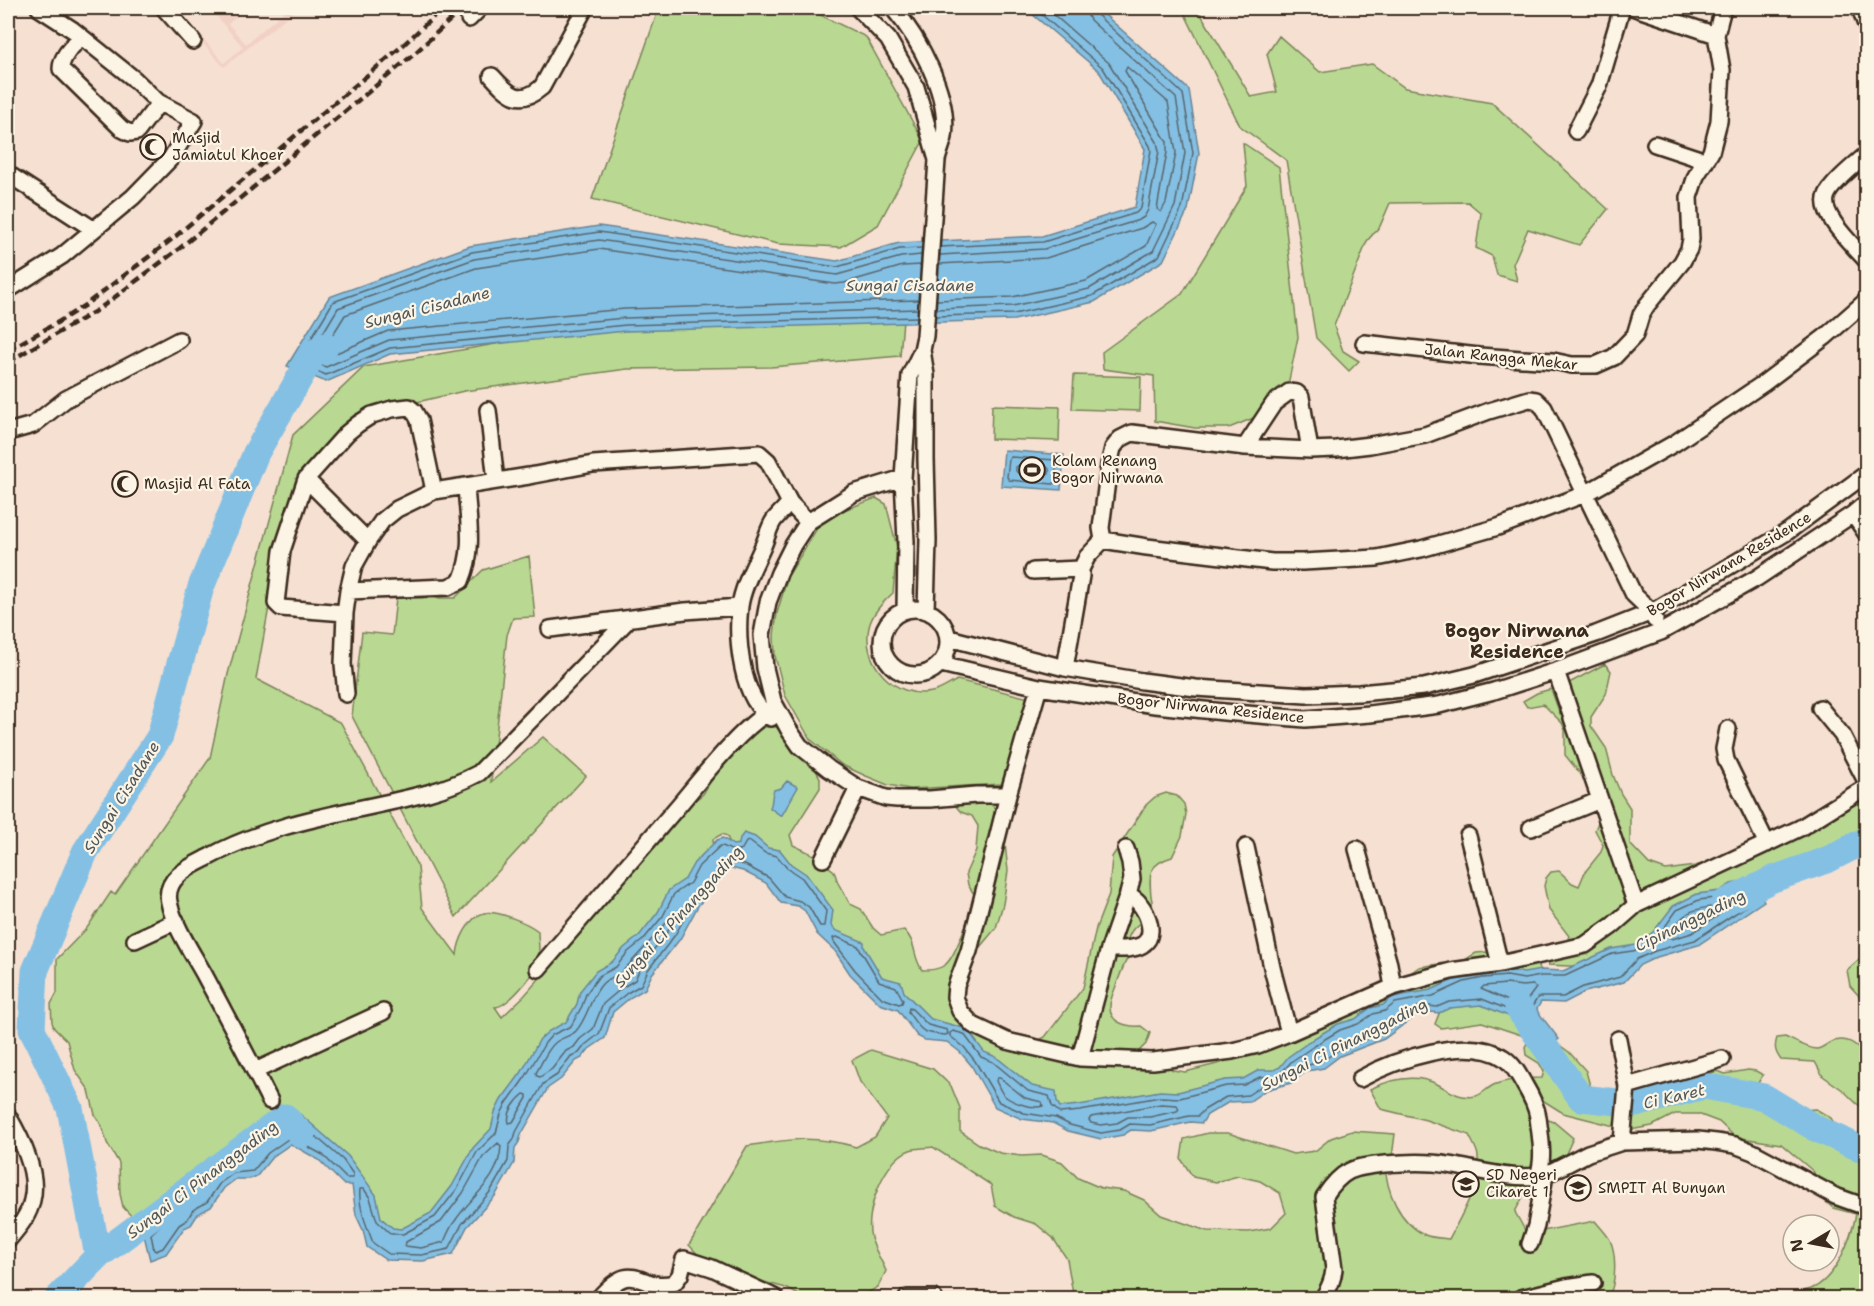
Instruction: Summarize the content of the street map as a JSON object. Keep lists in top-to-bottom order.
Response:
{
  "streets": {
    "street": ["Jalan Rangga Mekar", "Bogor Nirwana Residence"]
  },
  "districts": ["Bogor Nirwana Residence"],
  "water": [
    "Sungai Cisadane",
    "Sungai Ci Pinanggading",
    "Cipinanggading",
    "Ci Karet"
  ],
  "places": {
    "mosque": ["Masjid Jamiatul Khoer", "Masjid Al Fata"],
    "sports": ["Kolam Renang Bogor Nirwana"],
    "school or university": ["SD Negeri Cikaret 1", "SMPIT Al Bunyan"]
  },
  "north": "left"
}
